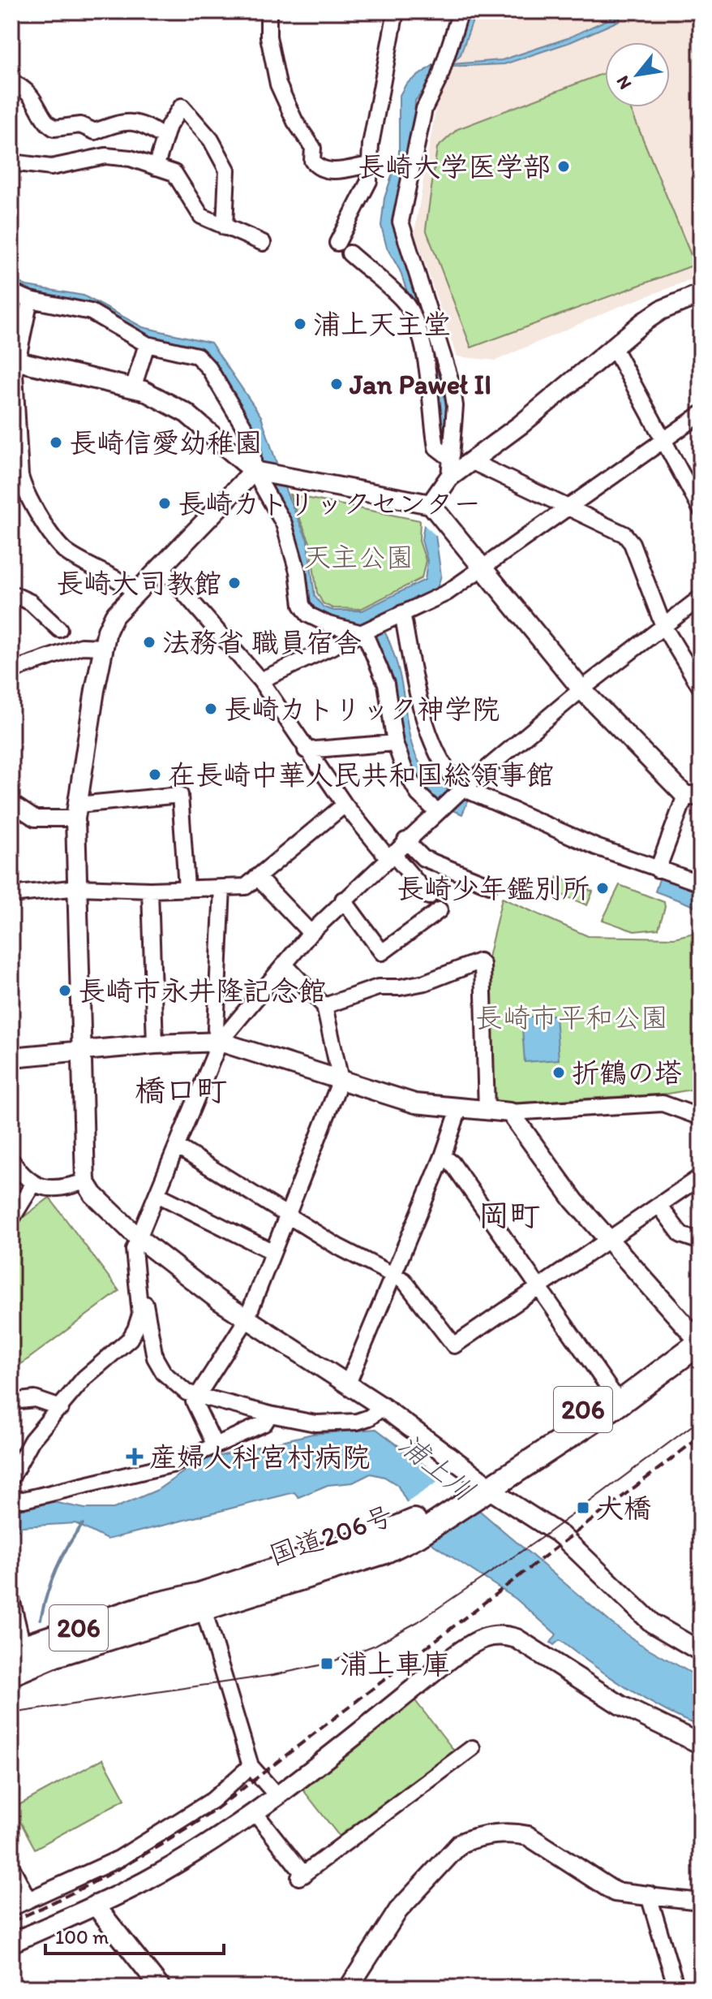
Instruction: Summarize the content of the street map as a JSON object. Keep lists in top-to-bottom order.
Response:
{
  "streets": {
    "highway": ["206", "国道206号"]
  },
  "districts": ["橋口町", "岡町"],
  "water": ["浦上川"],
  "parks": ["天主公園", "長崎市平和公園"],
  "places": {
    "other": [
      "長崎大学医学部",
      "浦上天主堂",
      "Jan Paweł II",
      "長崎信愛幼稚園",
      "長崎カトリックセンター",
      "長崎大司教館",
      "法務省 職員宿舎",
      "長崎カトリック神学院",
      "在長崎中華人民共和国総領事館",
      "長崎少年鑑別所",
      "長崎市永井隆記念館",
      "折鶴の塔"
    ],
    "health": ["産婦人科宮村病院"],
    "transit": ["大橋", "浦上車庫"]
  },
  "scale_bar": "100 m",
  "north": "bottom left"
}
